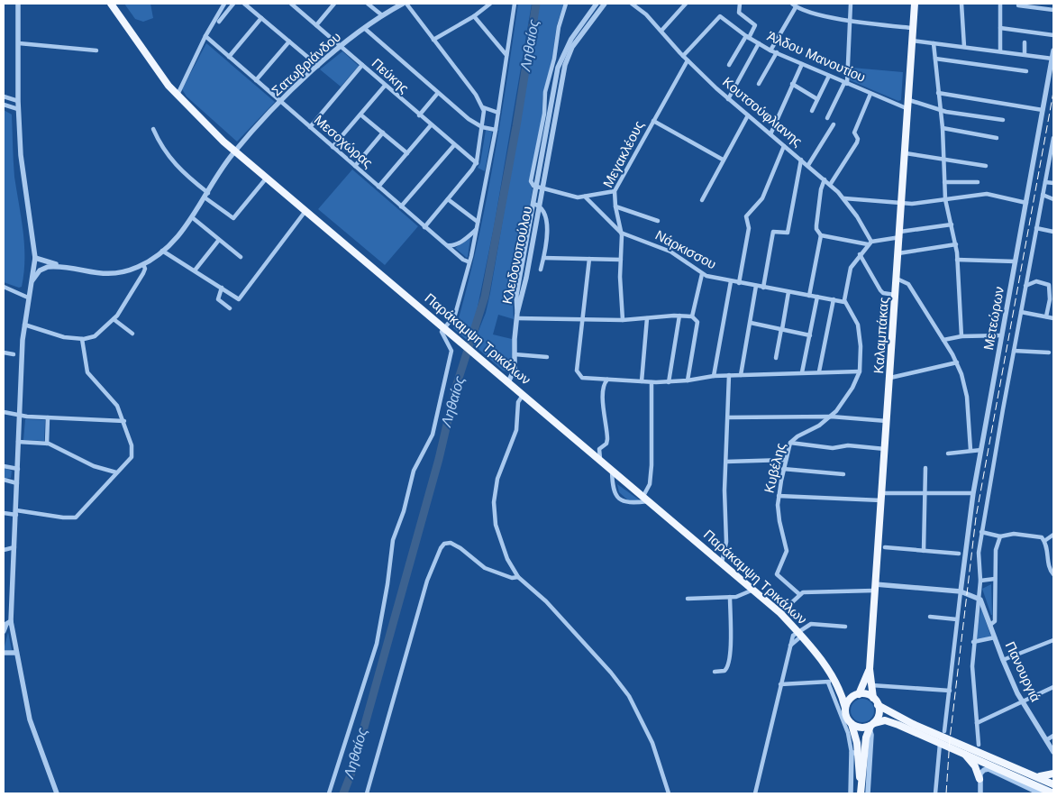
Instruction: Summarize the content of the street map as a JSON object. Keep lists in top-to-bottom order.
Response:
{
  "streets": {
    "main road": ["Καλαμπάκας", "Παράκαμψη Τρικάλων"],
    "street": [
      "Άλδου Μανουτίου",
      "Σατωβριάνδου",
      "Πεύκης",
      "Κουτσούφλιανης",
      "Μεσοχώρας",
      "Μεγακλέους",
      "Νάρκισσου",
      "Κλειδονοπούλου",
      "Μετεώρων",
      "Κυβέλης",
      "Πανουργιά"
    ]
  },
  "crossings": [
    ["Άλδου Μανουτίου", "Κουτσούφλιανης"],
    ["Άλδου Μανουτίου", "Καλαμπάκας"],
    ["Σατωβριάνδου", "Πεύκης"],
    ["Σατωβριάνδου", "Μεσοχώρας"],
    ["Σατωβριάνδου", "Παράκαμψη Τρικάλων"],
    ["Κουτσούφλιανης", "Μεγακλέους"],
    ["Μεγακλέους", "Νάρκισσου"],
    ["Νάρκισσου", "Κυβέλης"],
    ["Καλαμπάκας", "Παράκαμψη Τρικάλων"]
  ],
  "water": ["Ληθαίος"]
}
